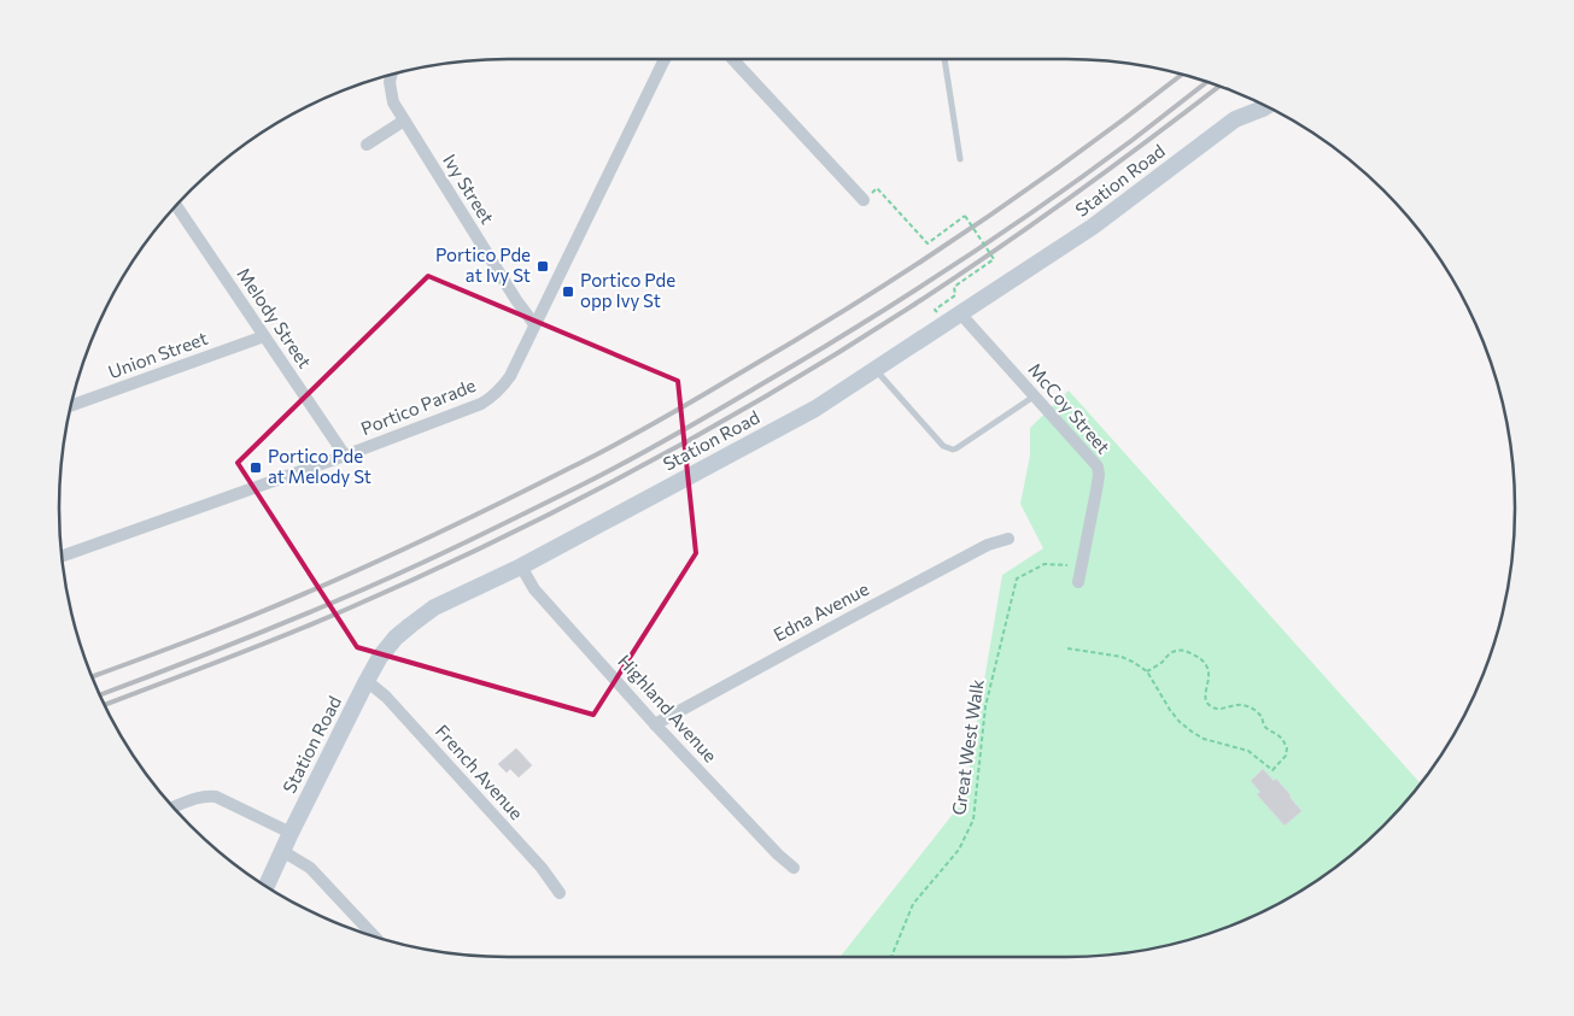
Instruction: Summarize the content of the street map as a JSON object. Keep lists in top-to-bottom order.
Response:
{
  "streets": {
    "main road": ["Station Road"],
    "street": [
      "Ivy Street",
      "Melody Street",
      "Union Street",
      "Portico Parade",
      "McCoy Street",
      "Edna Avenue",
      "Highland Avenue",
      "French Avenue"
    ],
    "path": ["Great West Walk"]
  },
  "crossings": [
    ["Station Road", "McCoy Street"],
    ["Station Road", "Highland Avenue"],
    ["Station Road", "French Avenue"],
    ["Ivy Street", "Portico Parade"],
    ["Melody Street", "Union Street"],
    ["Melody Street", "Portico Parade"],
    ["McCoy Street", "Great West Walk"],
    ["Edna Avenue", "Highland Avenue"]
  ],
  "places": {
    "transit": ["Portico Pde at Ivy St", "Portico Pde opp Ivy St", "Portico Pde at Melody St"]
  }
}
